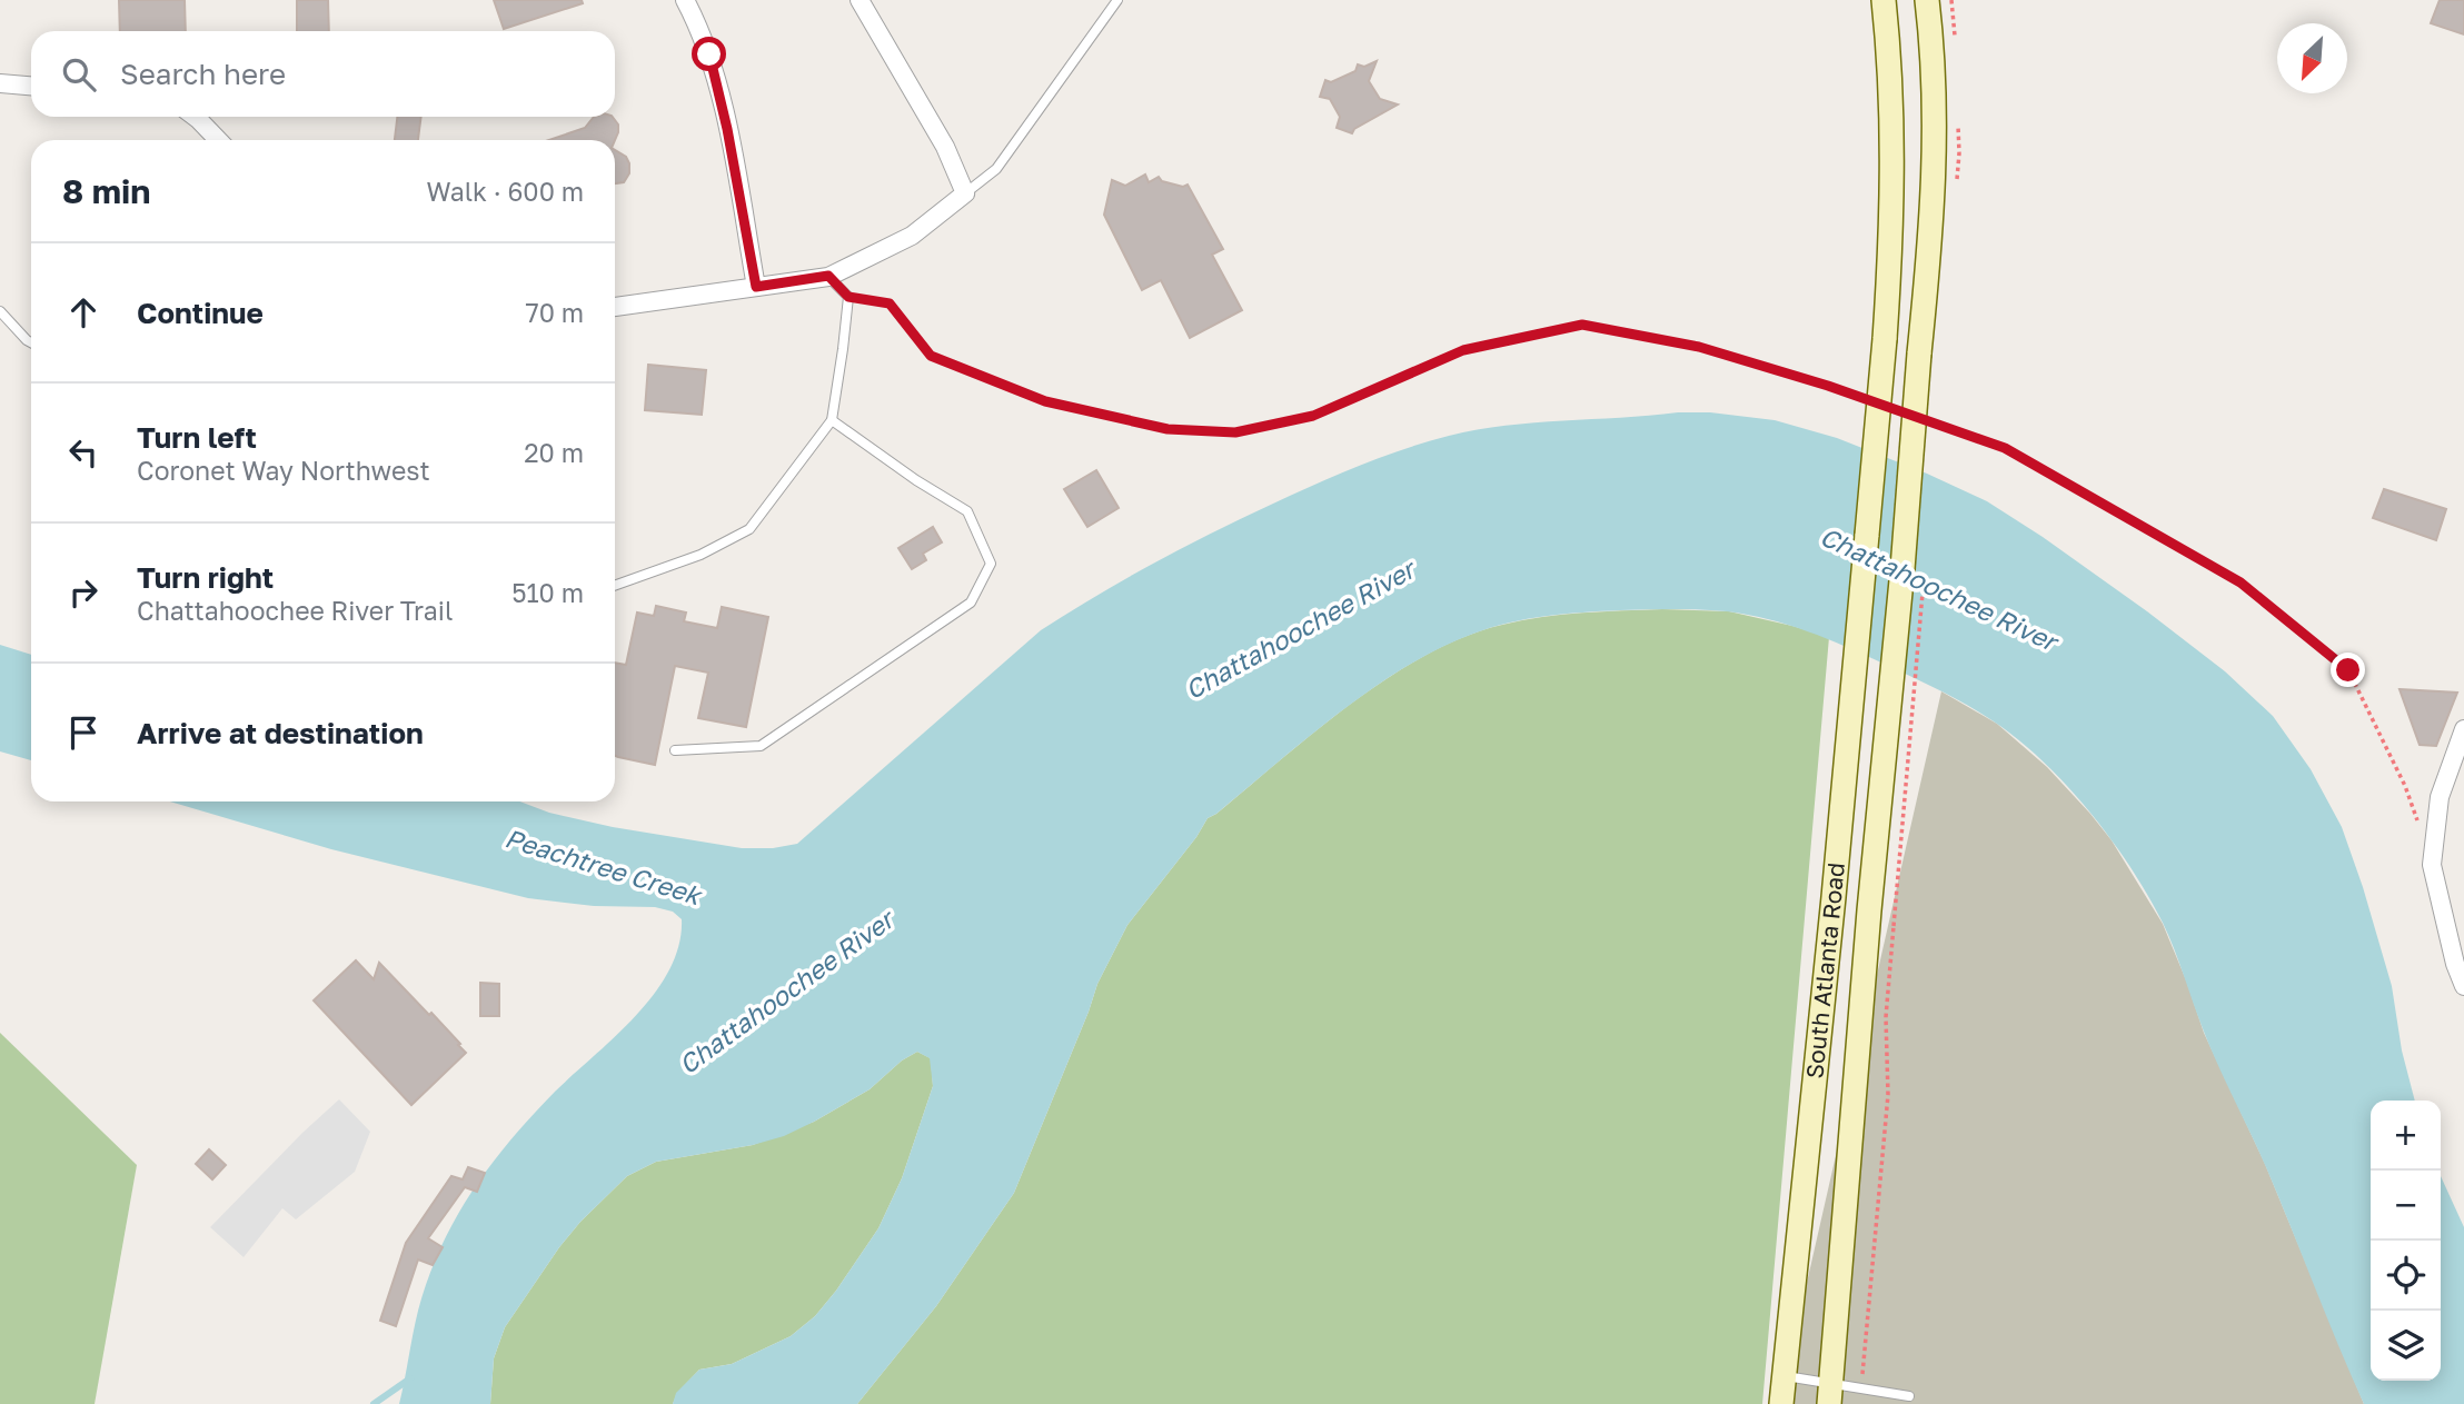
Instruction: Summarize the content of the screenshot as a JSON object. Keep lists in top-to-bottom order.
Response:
{
  "streets": {
    "main road": ["South Atlanta Road"]
  },
  "water": ["Chattahoochee River", "Peachtree Creek"],
  "north": "bottom left",
  "page": {
    "search": "Search here",
    "heading": ["8 min", "Walk · 600 m"],
    "list": [
      ["Continue", "70 m"],
      ["Turn left", "Coronet Way Northwest", "20 m"],
      ["Turn right", "Chattahoochee River Trail", "510 m"],
      "Arrive at destination"
    ],
    "map_buttons": ["+", "−"]
  }
}
